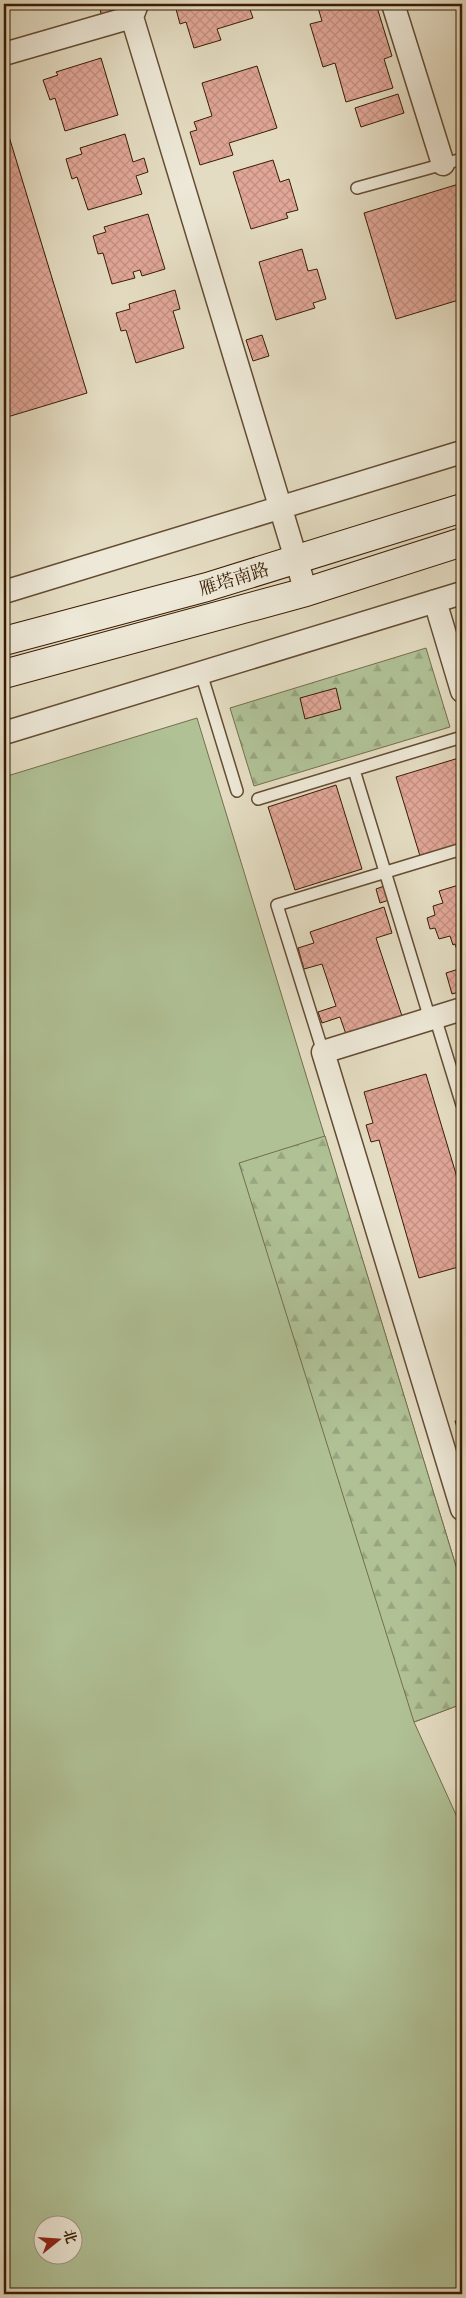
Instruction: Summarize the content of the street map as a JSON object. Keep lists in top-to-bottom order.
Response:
{
  "streets": {
    "main road": ["雁塔南路"]
  },
  "north": "right"
}
